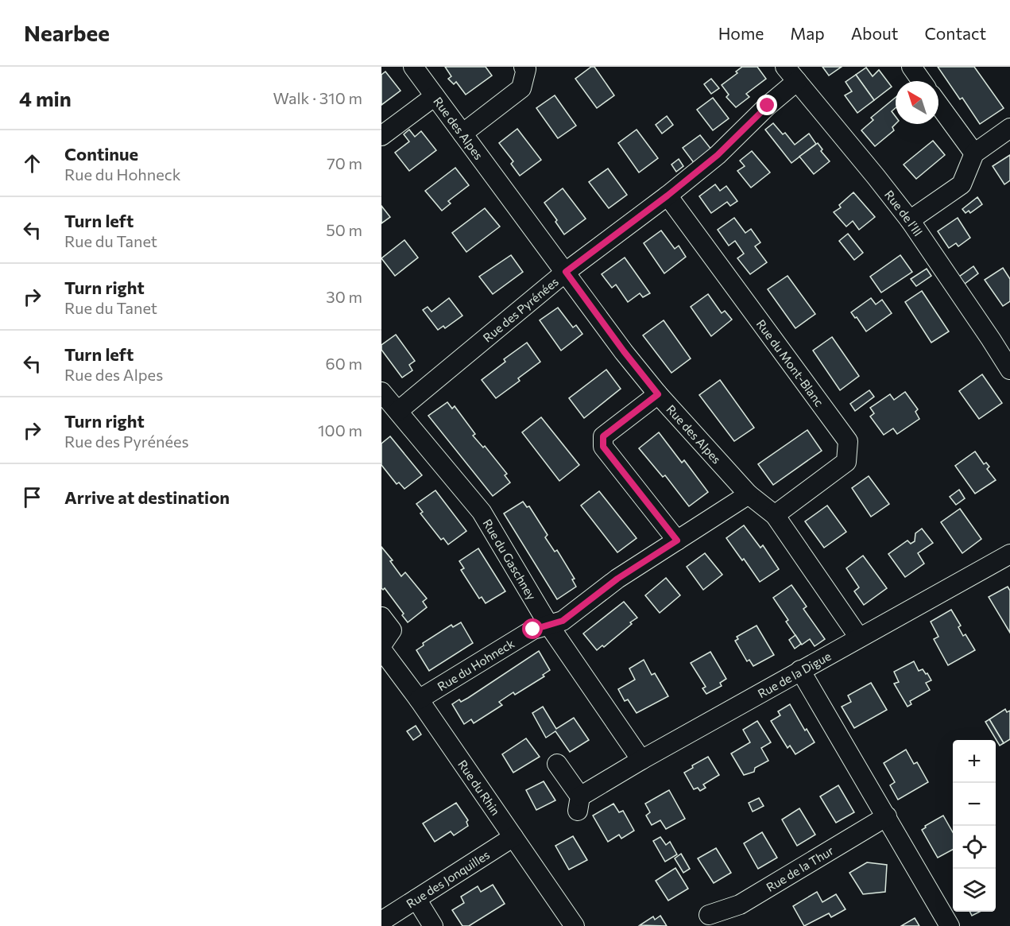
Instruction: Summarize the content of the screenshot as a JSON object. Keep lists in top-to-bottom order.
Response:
{
  "streets": {
    "street": [
      "Rue des Alpes",
      "Rue de l'Ill",
      "Rue des Pyrénées",
      "Rue du Mont-Blanc",
      "Rue du Gaschney",
      "Rue du Hohneck",
      "Rue de la Digue",
      "Rue du Rhin",
      "Rue de la Thur",
      "Rue des Jonquilles"
    ]
  },
  "crossings": [
    ["Rue des Alpes", "Rue des Pyrénées"],
    ["Rue des Alpes", "Rue du Mont-Blanc"],
    ["Rue des Alpes", "Rue du Hohneck"],
    ["Rue des Alpes", "Rue de la Digue"],
    ["Rue de l'Ill", "Rue des Pyrénées"],
    ["Rue des Pyrénées", "Rue du Mont-Blanc"],
    ["Rue des Pyrénées", "Rue du Gaschney"],
    ["Rue du Gaschney", "Rue du Hohneck"],
    ["Rue du Gaschney", "Rue de la Digue"],
    ["Rue du Hohneck", "Rue du Rhin"],
    ["Rue du Rhin", "Rue des Jonquilles"]
  ],
  "north": "top left",
  "page": {
    "header": "Nearbee",
    "nav": [
      "Home",
      "Map",
      "About",
      "Contact"
    ],
    "heading": ["4 min", "Walk · 310 m"],
    "list": [
      ["Continue", "Rue du Hohneck", "70 m"],
      ["Turn left", "Rue du Tanet", "50 m"],
      ["Turn right", "Rue du Tanet", "30 m"],
      ["Turn left", "Rue des Alpes", "60 m"],
      ["Turn right", "Rue des Pyrénées", "100 m"],
      "Arrive at destination"
    ],
    "map_buttons": ["+", "−"]
  }
}
